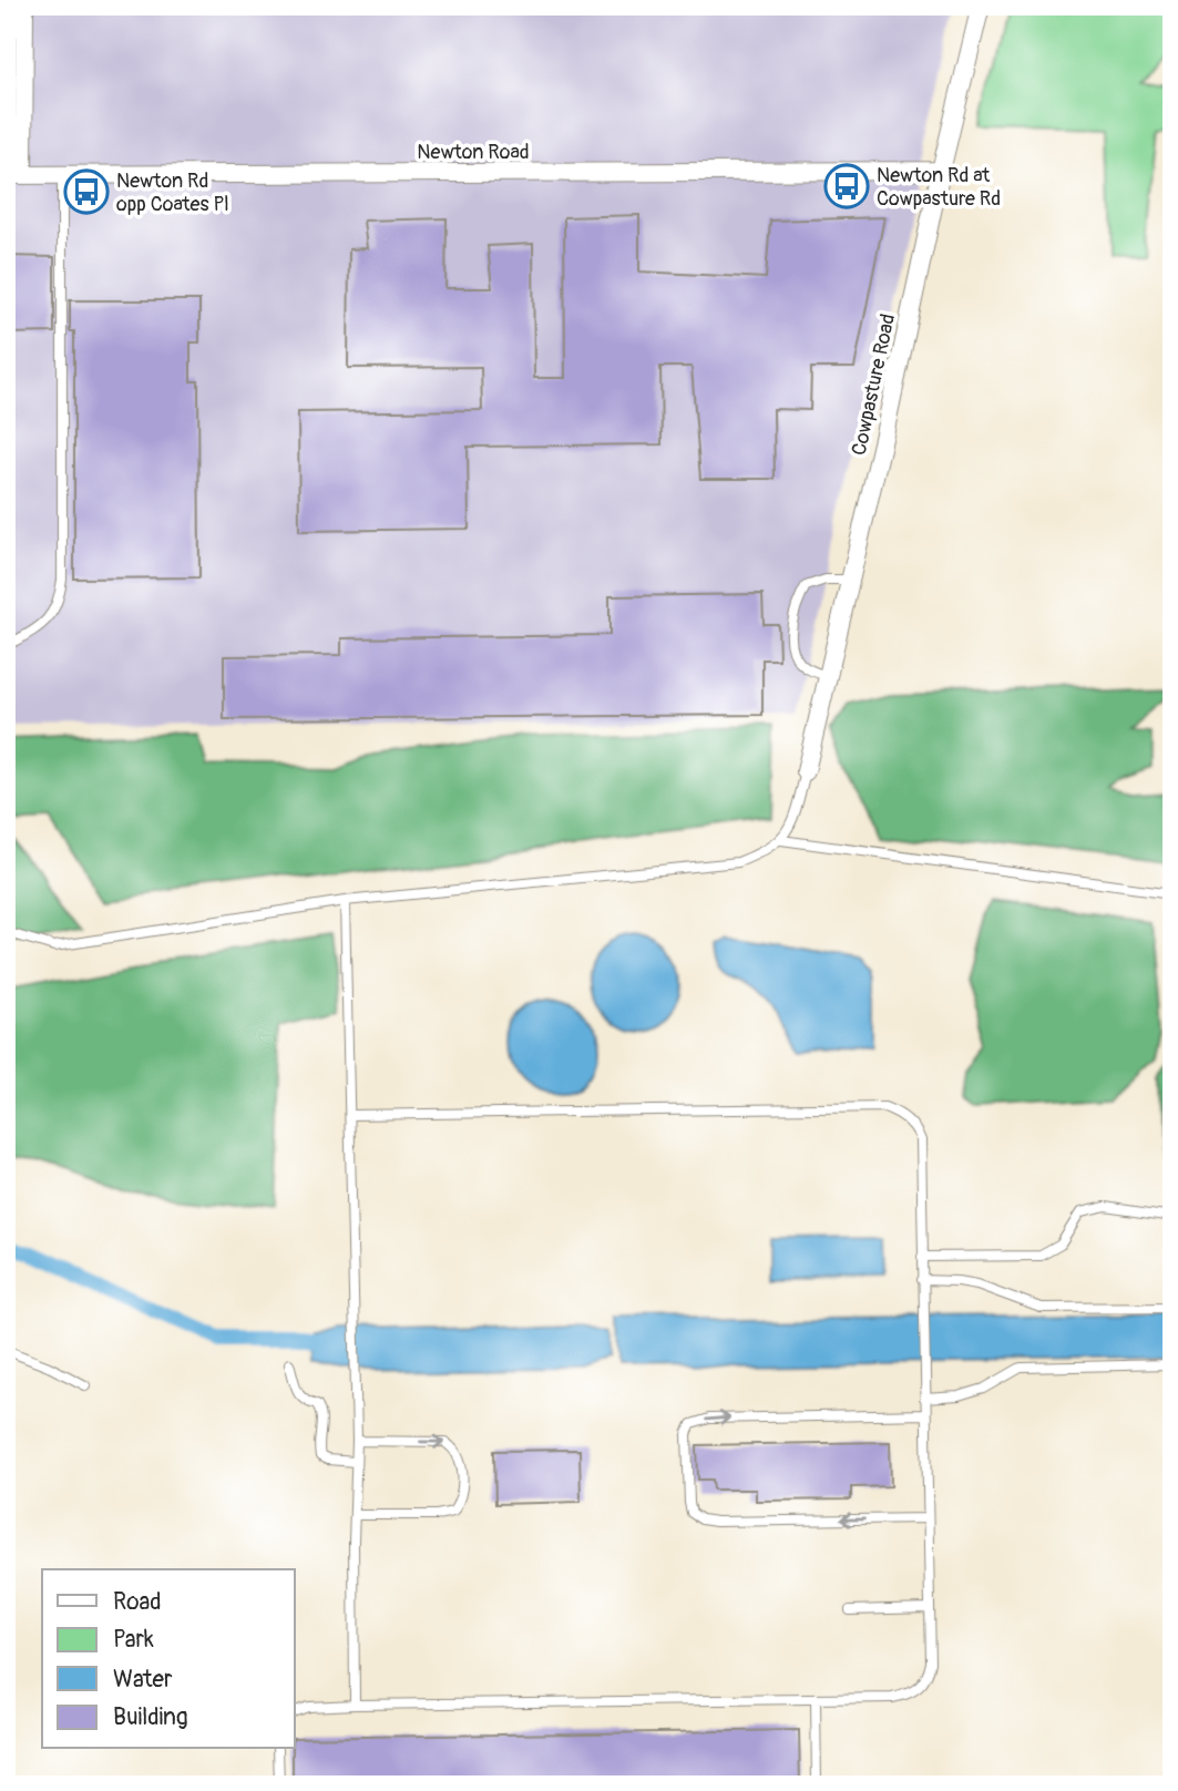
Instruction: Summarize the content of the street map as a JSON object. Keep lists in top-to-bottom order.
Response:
{
  "streets": {
    "street": ["Newton Road", "Cowpasture Road"]
  },
  "crossings": [
    ["Newton Road", "Cowpasture Road"]
  ],
  "places": {
    "bus stop": ["Newton Rd at Cowpasture Rd", "Newton Rd opp Coates Pl"]
  },
  "legend": [
    "Road",
    "Park",
    "Water",
    "Building"
  ]
}
